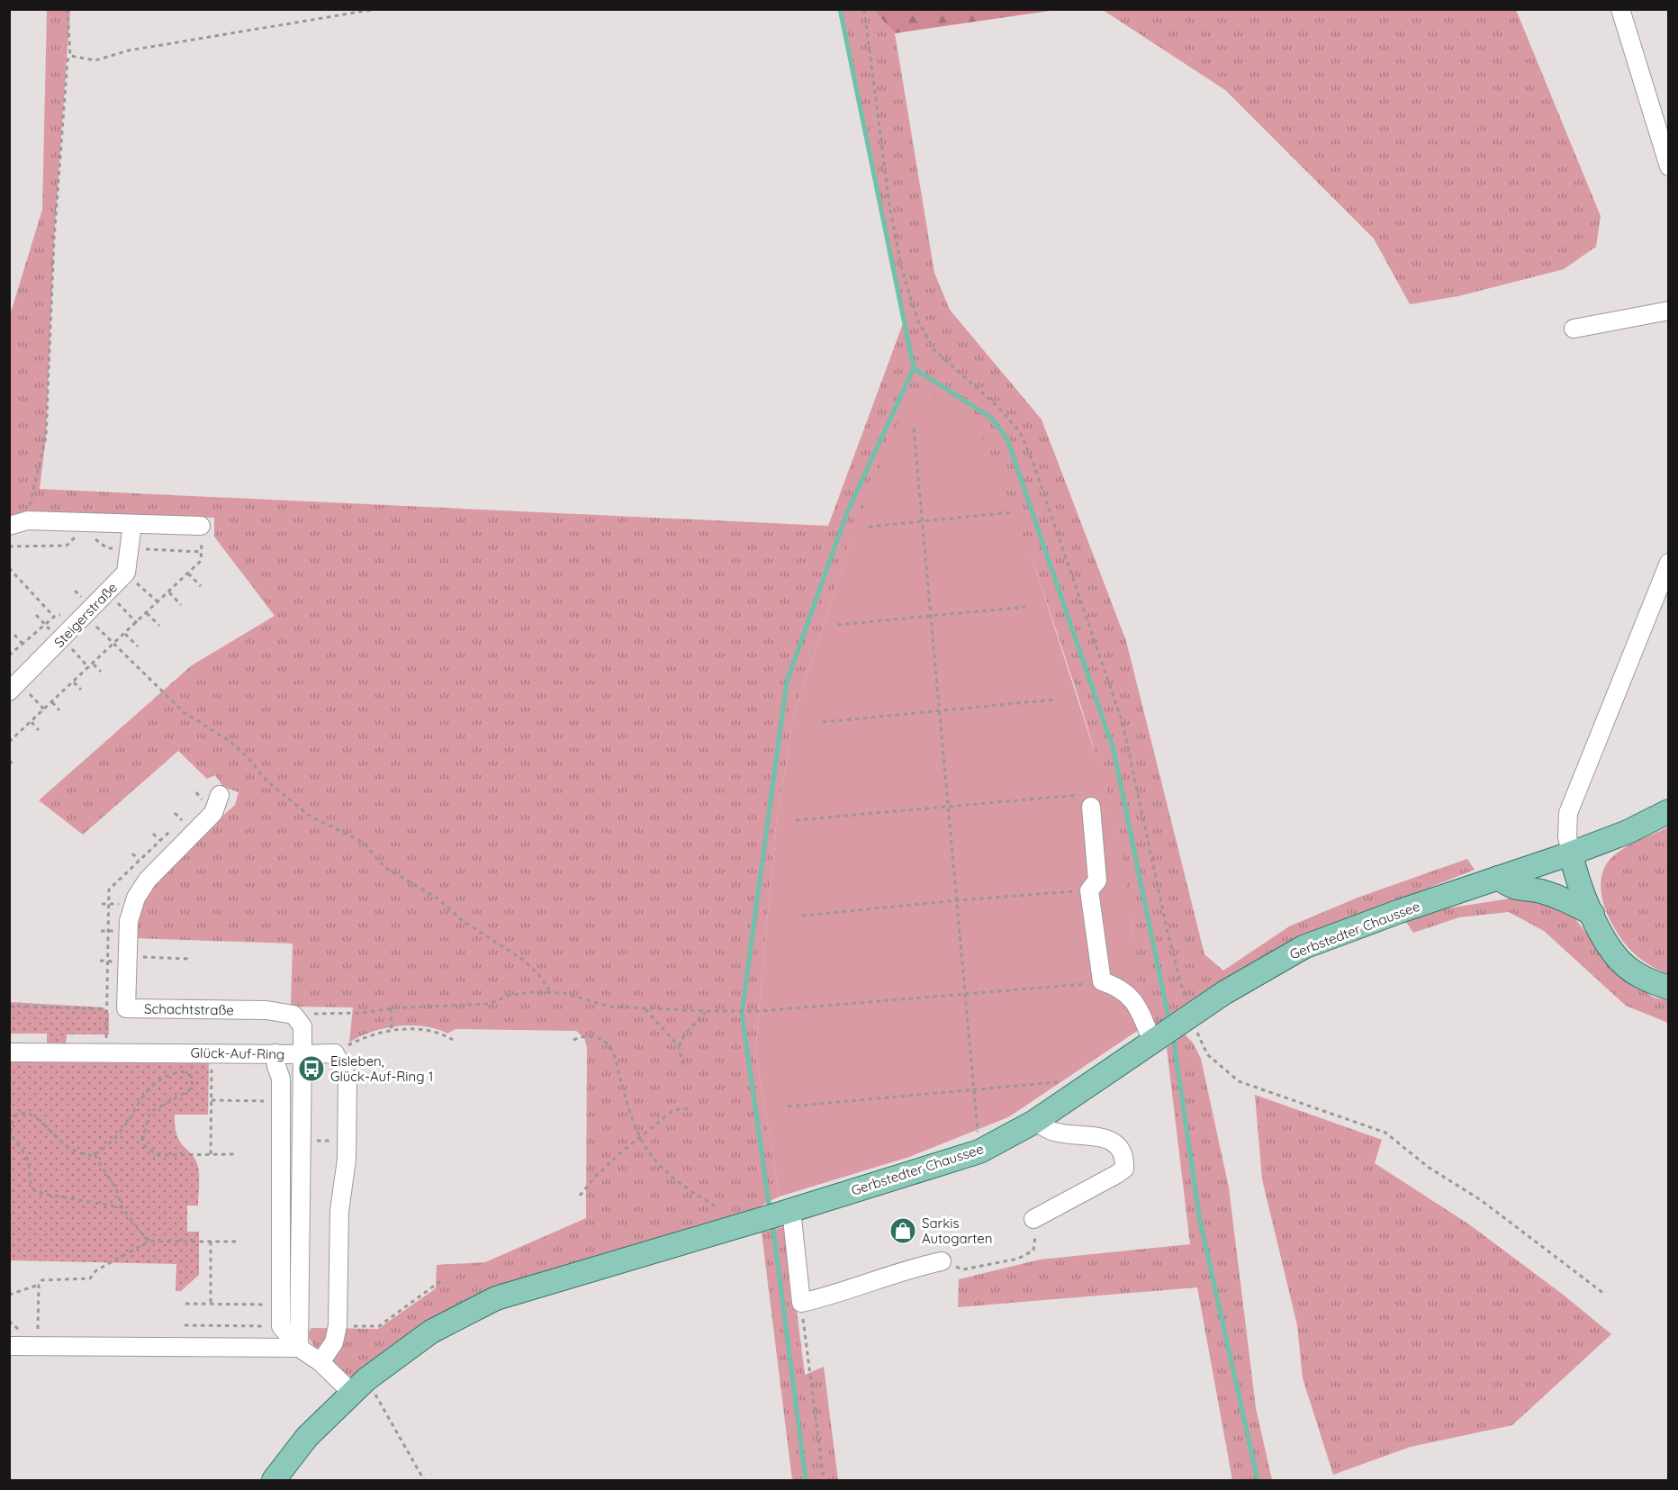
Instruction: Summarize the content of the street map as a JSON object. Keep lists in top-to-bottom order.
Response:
{
  "streets": {
    "main road": ["Gerbstedter Chaussee"],
    "street": ["Steigerstraße", "Schachtstraße", "Glück-Auf-Ring"]
  },
  "places": {
    "bus stop": ["Eisleben, Glück-Auf-Ring 1"],
    "shop": ["Sarkis Autogarten"]
  }
}
